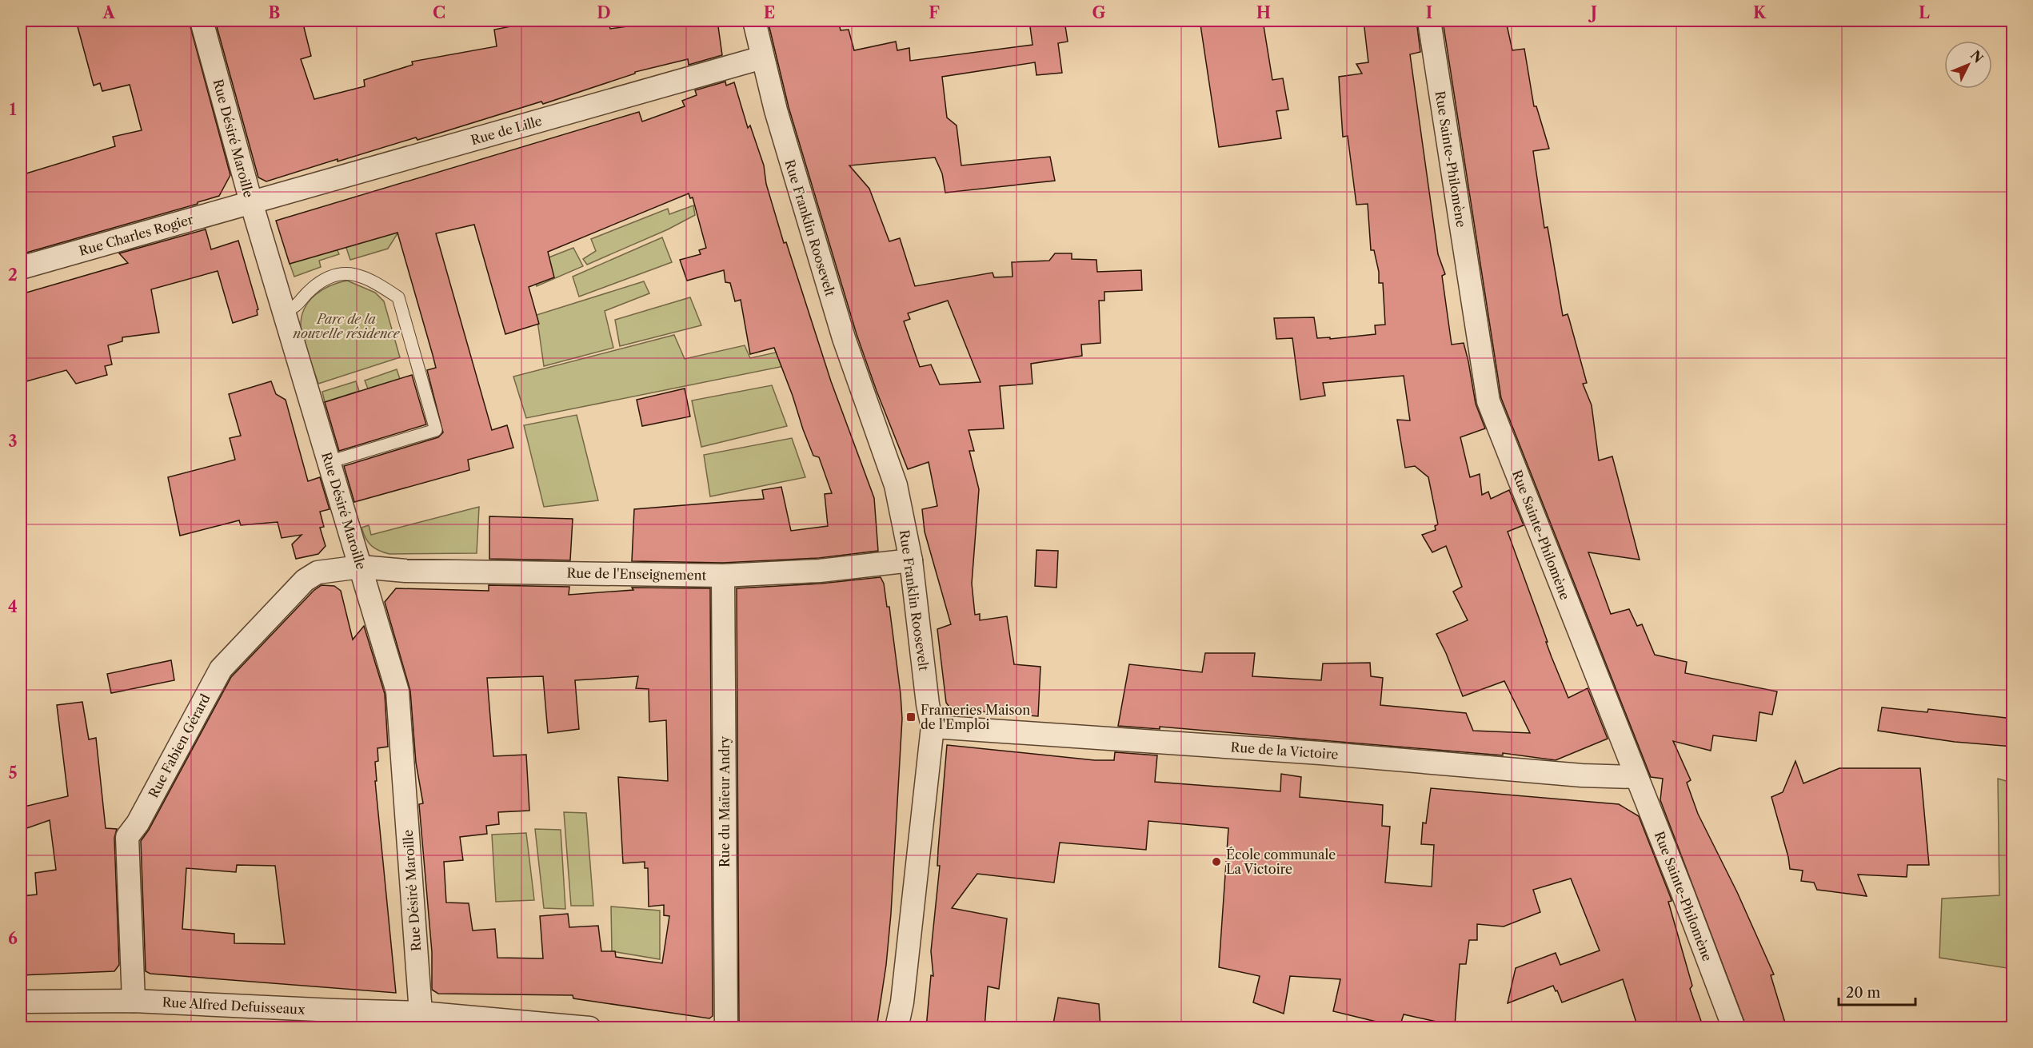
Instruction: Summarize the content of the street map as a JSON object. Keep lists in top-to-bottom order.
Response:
{
  "streets": {
    "street": [
      "Rue de Lille",
      "Rue Désiré Maroille",
      "Rue Sainte-Philomène",
      "Rue Franklin Roosevelt",
      "Rue Charles Rogier",
      "Rue de l'Enseignement",
      "Rue Fabien Gérard",
      "Rue de la Victoire",
      "Rue du Maïeur Andry",
      "Rue Alfred Defuisseaux"
    ]
  },
  "crossings": [
    ["Rue de Lille", "Rue Désiré Maroille"],
    ["Rue de Lille", "Rue Franklin Roosevelt"],
    ["Rue de Lille", "Rue Charles Rogier"],
    ["Rue Désiré Maroille", "Rue Charles Rogier"],
    ["Rue Désiré Maroille", "Rue de l'Enseignement"],
    ["Rue Désiré Maroille", "Rue Fabien Gérard"],
    ["Rue Désiré Maroille", "Rue Alfred Defuisseaux"],
    ["Rue Sainte-Philomène", "Rue de la Victoire"],
    ["Rue Franklin Roosevelt", "Rue de l'Enseignement"],
    ["Rue Franklin Roosevelt", "Rue de la Victoire"],
    ["Rue de l'Enseignement", "Rue Fabien Gérard"],
    ["Rue de l'Enseignement", "Rue du Maïeur Andry"],
    ["Rue Fabien Gérard", "Rue Alfred Defuisseaux"]
  ],
  "parks": ["Parc de la nouvelle résidence"],
  "places": {
    "transit": ["Frameries Maison de l'Emploi"],
    "other": ["École communale La Victoire"]
  },
  "scale_bar": "20 m",
  "north": "top right",
  "grid": {
    "columns": [
      "A",
      "B",
      "C",
      "D",
      "E",
      "F",
      "G",
      "H",
      "I",
      "J",
      "K",
      "L"
    ],
    "rows": [
      "1",
      "2",
      "3",
      "4",
      "5",
      "6"
    ]
  }
}
